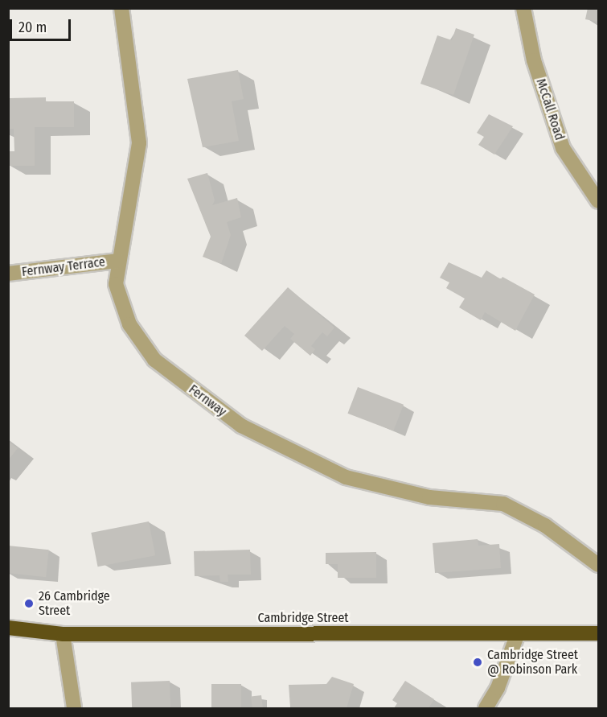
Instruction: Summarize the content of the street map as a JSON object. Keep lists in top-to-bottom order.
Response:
{
  "streets": {
    "highway": ["Cambridge Street"],
    "street": ["McCall Road", "Fernway Terrace", "Fernway"]
  },
  "crossings": [
    ["Fernway Terrace", "Fernway"]
  ],
  "places": ["26 Cambridge Street", "Cambridge Street @ Robinson Park"],
  "scale_bar": "20 m"
}
